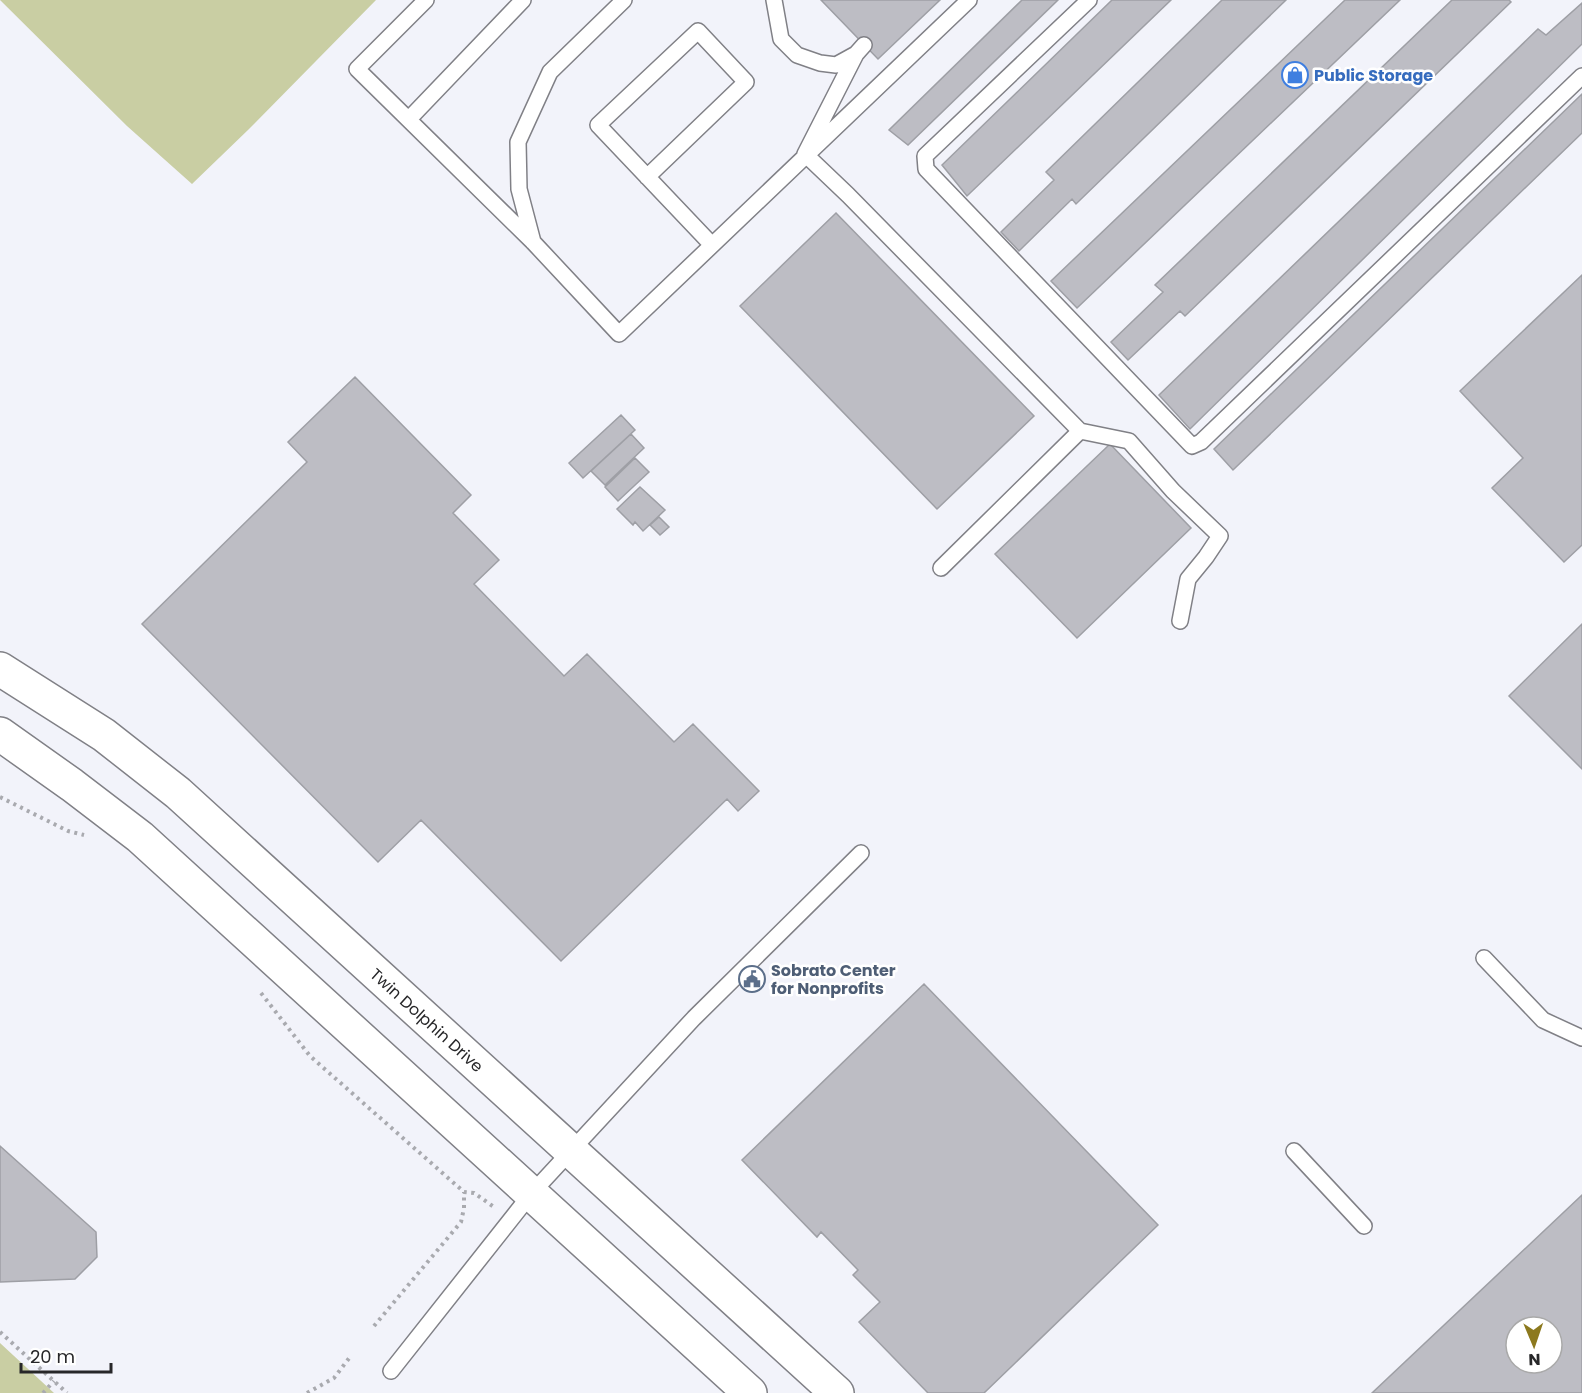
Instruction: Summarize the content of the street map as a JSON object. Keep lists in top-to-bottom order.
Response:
{
  "streets": {
    "main road": ["Twin Dolphin Drive"]
  },
  "places": {
    "shop": ["Public Storage"],
    "public building": ["Sobrato Center for Nonprofits"]
  },
  "scale_bar": "20 m",
  "north": "bottom"
}
